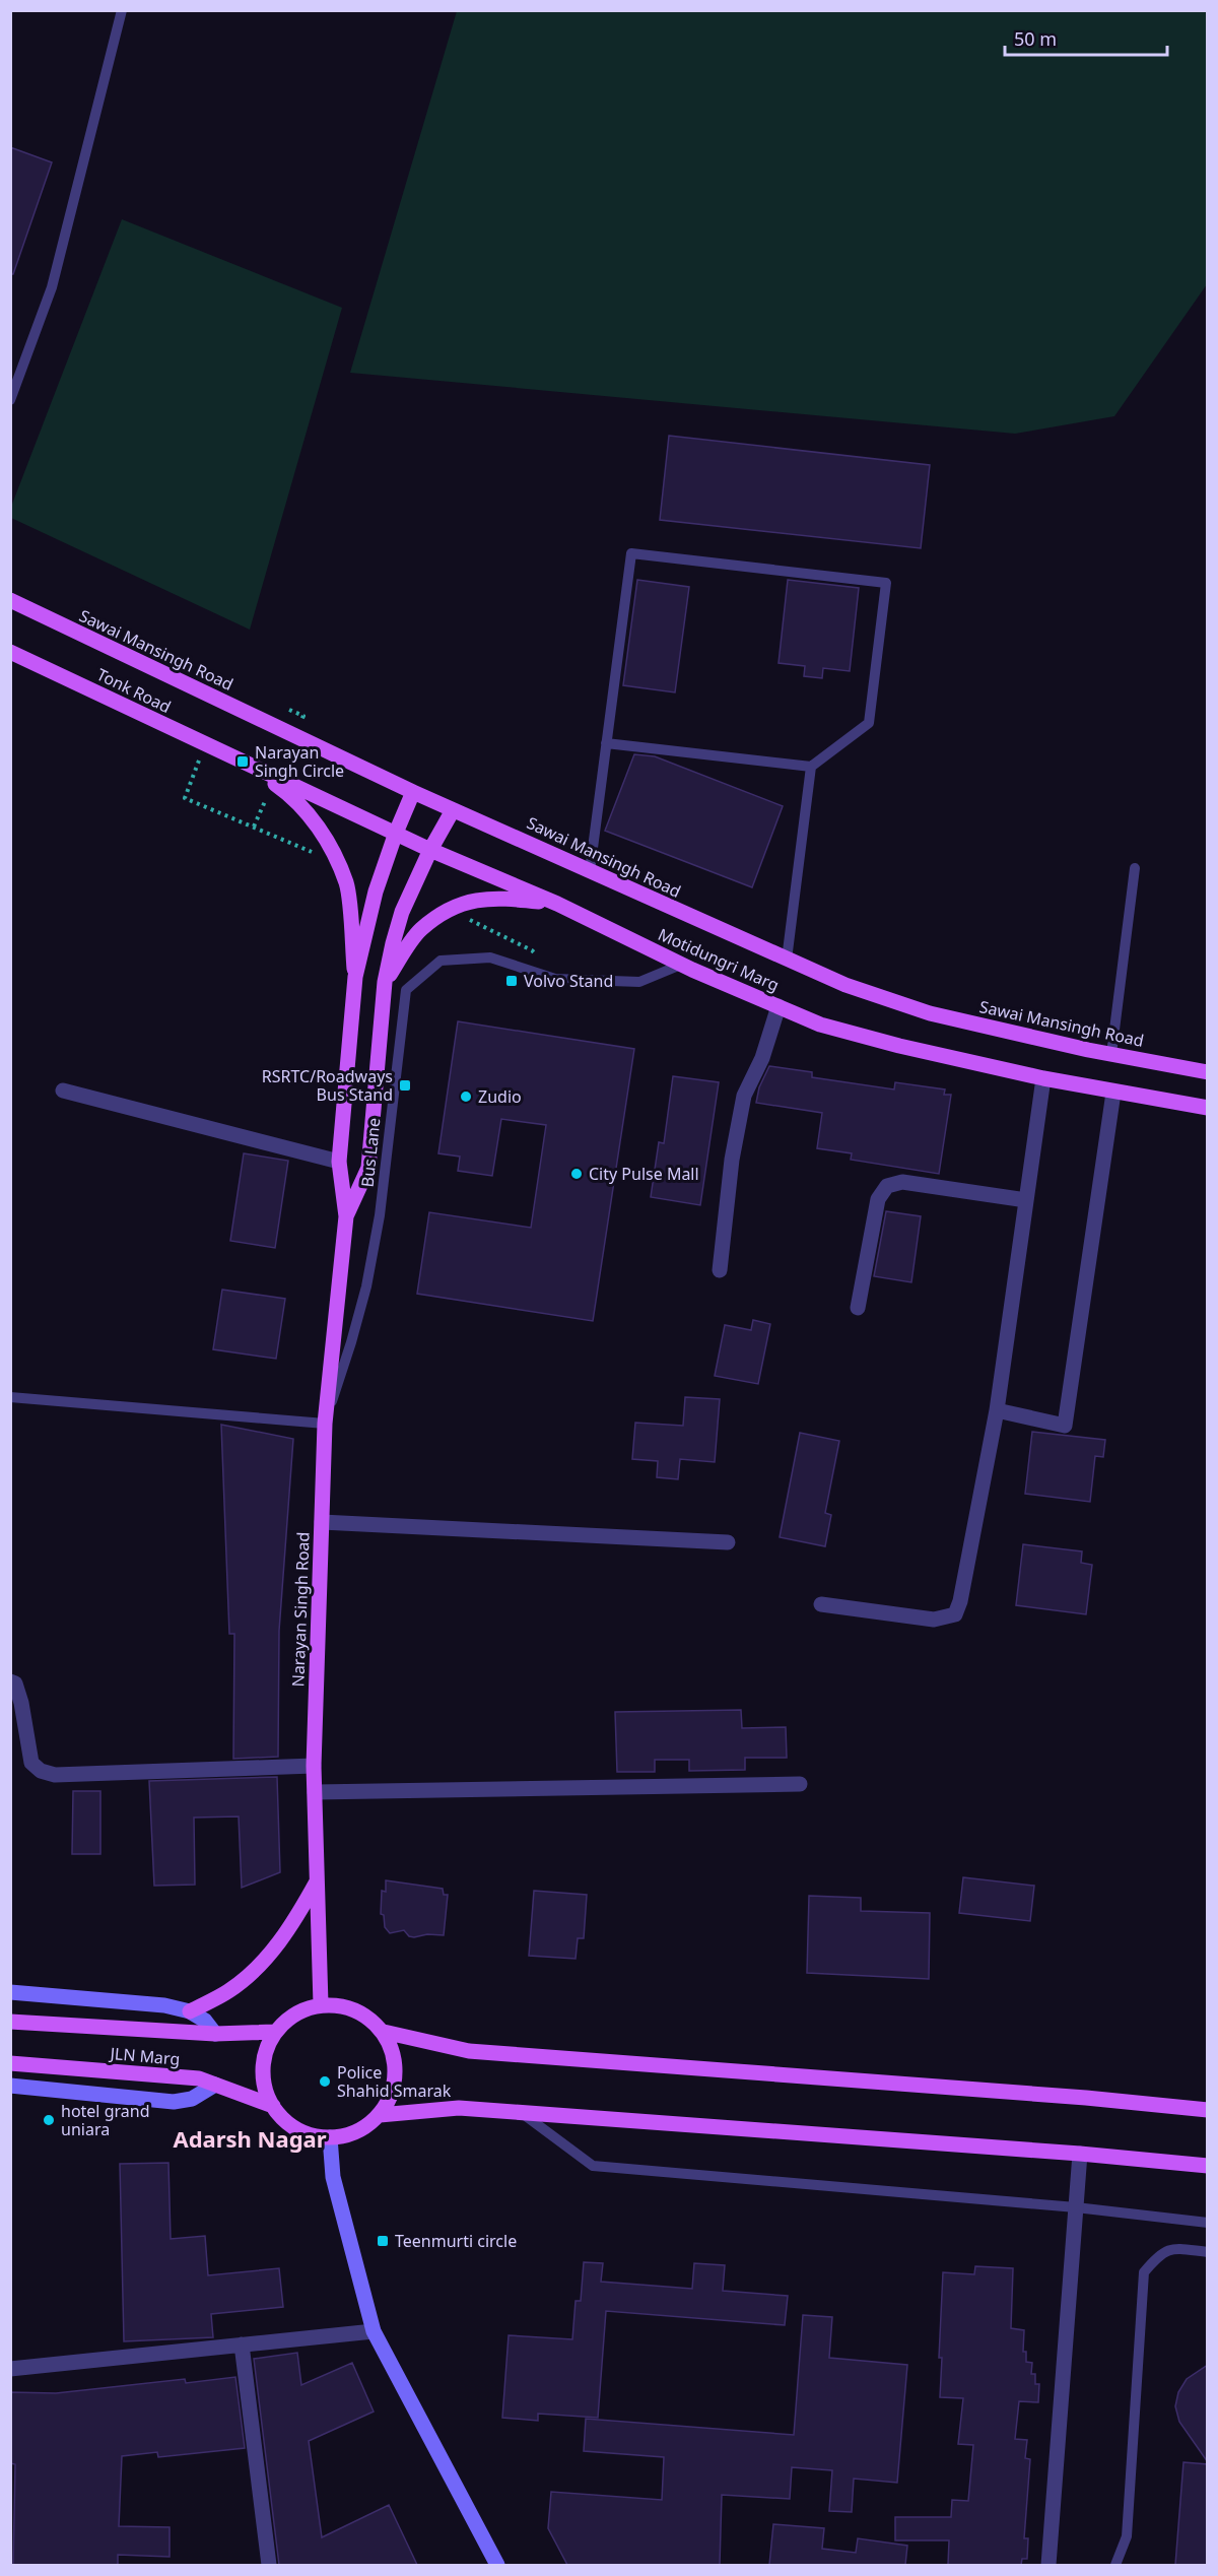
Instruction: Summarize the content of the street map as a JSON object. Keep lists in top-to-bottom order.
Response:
{
  "streets": {
    "main road": [
      "Sawai Mansingh Road",
      "Tonk Road",
      "Motidungri Marg",
      "Narayan Singh Road",
      "JLN Marg"
    ],
    "lane": ["Bus Lane"]
  },
  "crossings": [
    ["Tonk Road", "Motidungri Marg"],
    ["Motidungri Marg", "Bus Lane"],
    ["Bus Lane", "Narayan Singh Road"],
    ["Narayan Singh Road", "JLN Marg"]
  ],
  "districts": ["Adarsh Nagar"],
  "places": {
    "transit": [
      "Narayan Singh Circle",
      "Volvo Stand",
      "RSRTC/Roadways Bus Stand",
      "Teenmurti circle"
    ],
    "other": [
      "Zudio",
      "City Pulse Mall",
      "Police Shahid Smarak",
      "hotel grand uniara"
    ]
  },
  "scale_bar": "50 m"
}
